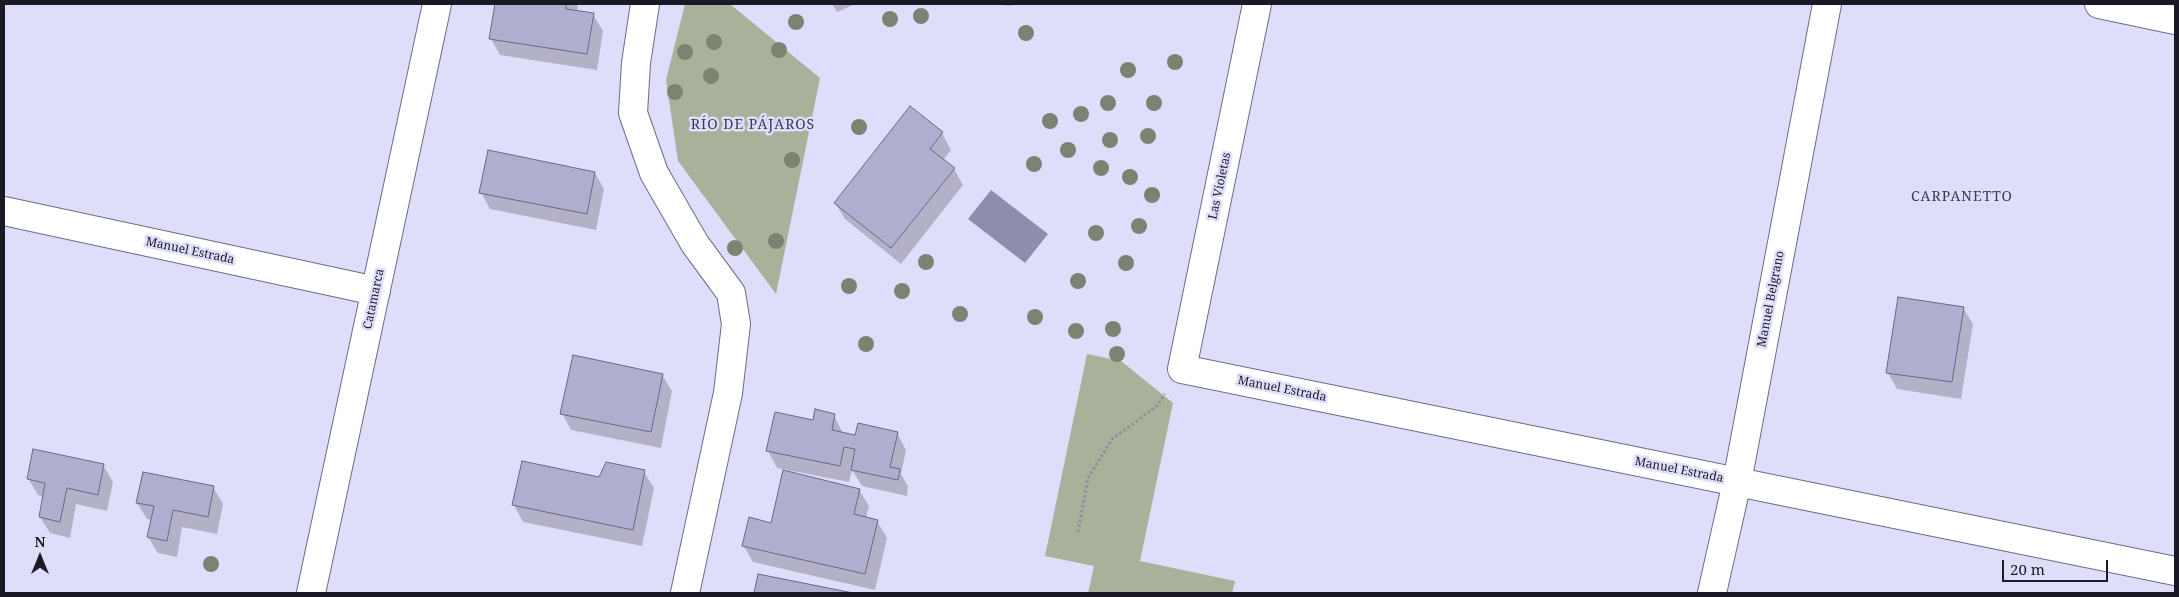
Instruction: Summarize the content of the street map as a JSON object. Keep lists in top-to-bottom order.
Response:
{
  "streets": {
    "street": [
      "Las Violetas",
      "Manuel Estrada",
      "Catamarca",
      "Manuel Belgrano"
    ]
  },
  "crossings": [
    ["Las Violetas", "Manuel Estrada"],
    ["Manuel Estrada", "Catamarca"],
    ["Manuel Estrada", "Manuel Belgrano"]
  ],
  "districts": ["RÍO DE PÁJAROS", "CARPANETTO"],
  "scale_bar": "20 m",
  "north": "top"
}
